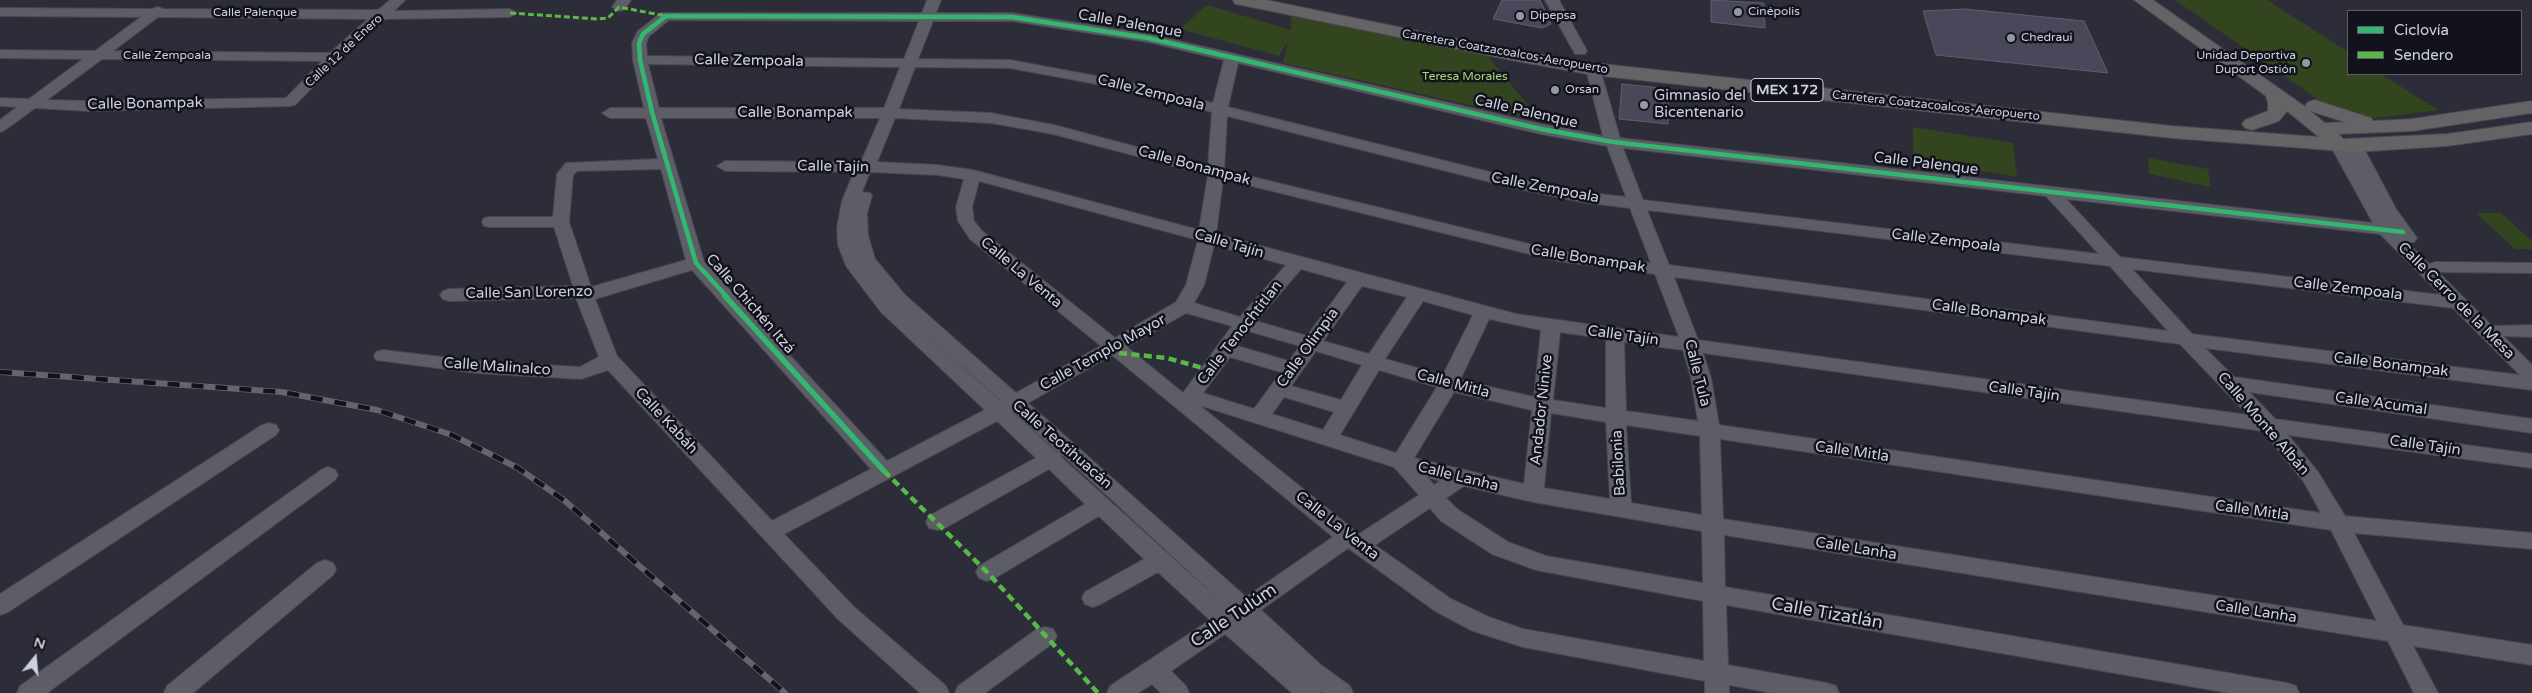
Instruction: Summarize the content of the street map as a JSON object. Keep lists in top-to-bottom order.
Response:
{
  "streets": {
    "main road": ["Carretera Coatzacoalcos-Aeropuerto", "MEX 172"],
    "street": [
      "Calle Palenque",
      "Calle 12 de Enero",
      "Calle Zempoala",
      "Calle Bonampak",
      "Calle Tajín",
      "Calle La Venta",
      "Calle San Lorenzo",
      "Calle Cerro de la Mesa",
      "Calle Chichén Itzá",
      "Calle Tenochtitlan",
      "Calle Olimpia",
      "Calle Templo Mayor",
      "Calle Malinalco",
      "Calle Tula",
      "Calle Mitla",
      "Calle Acumal",
      "Andador Ninive",
      "Calle Kabáh",
      "Calle Monte Albán",
      "Calle Teotihuacán",
      "Babilonia",
      "Calle Lanha",
      "Calle Tizatlán",
      "Calle Tulúm"
    ]
  },
  "crossings": [
    ["Calle Palenque", "Calle 12 de Enero"],
    ["Calle Palenque", "Calle Cerro de la Mesa"],
    ["Calle Palenque", "Calle Chichén Itzá"],
    ["Calle Palenque", "Calle Templo Mayor"],
    ["Calle Palenque", "Calle Tula"],
    ["Calle Palenque", "Calle Monte Albán"],
    ["Calle Palenque", "Calle Teotihuacán"],
    ["Calle 12 de Enero", "Calle Zempoala"],
    ["Calle 12 de Enero", "Calle Bonampak"],
    ["Carretera Coatzacoalcos-Aeropuerto", "Calle Cerro de la Mesa"],
    ["Carretera Coatzacoalcos-Aeropuerto", "Calle Tula"],
    ["Calle Zempoala", "Calle Cerro de la Mesa"],
    ["Calle Zempoala", "Calle Chichén Itzá"],
    ["Calle Zempoala", "Calle Templo Mayor"],
    ["Calle Zempoala", "Calle Tula"],
    ["Calle Zempoala", "Calle Monte Albán"],
    ["Calle Zempoala", "Calle Teotihuacán"],
    ["Calle Bonampak", "Calle Chichén Itzá"],
    ["Calle Bonampak", "Calle Templo Mayor"],
    ["Calle Bonampak", "Calle Tula"],
    ["Calle Bonampak", "Calle Monte Albán"],
    ["Calle Bonampak", "Calle Teotihuacán"],
    ["Calle Tajín", "Calle La Venta"],
    ["Calle Tajín", "Calle Tenochtitlan"],
    ["Calle Tajín", "Calle Olimpia"],
    ["Calle Tajín", "Calle Templo Mayor"],
    ["Calle Tajín", "Calle Tula"],
    ["Calle Tajín", "Andador Ninive"],
    ["Calle Tajín", "Calle Monte Albán"],
    ["Calle Tajín", "Calle Teotihuacán"],
    ["Calle Tajín", "Babilonia"],
    ["Calle La Venta", "Calle Tenochtitlan"],
    ["Calle La Venta", "Calle Templo Mayor"],
    ["Calle La Venta", "Calle Tula"],
    ["Calle La Venta", "Calle Lanha"],
    ["Calle La Venta", "Calle Tulúm"],
    ["Calle San Lorenzo", "Calle Chichén Itzá"],
    ["Calle San Lorenzo", "Calle Kabáh"],
    ["Calle Chichén Itzá", "Calle Templo Mayor"],
    ["Calle Chichén Itzá", "Calle Kabáh"],
    ["Calle Tenochtitlan", "Calle Mitla"],
    ["Calle Tenochtitlan", "Calle Lanha"],
    ["Calle Olimpia", "Calle Mitla"],
    ["Calle Olimpia", "Calle Lanha"],
    ["Calle Templo Mayor", "Calle Mitla"],
    ["Calle Templo Mayor", "Calle Kabáh"],
    ["Calle Templo Mayor", "Calle Teotihuacán"],
    ["Calle Malinalco", "Calle Kabáh"],
    ["Calle Tula", "Calle Mitla"],
    ["Calle Tula", "Calle Lanha"],
    ["Calle Tula", "Calle Tizatlán"],
    ["Calle Mitla", "Andador Ninive"],
    ["Calle Mitla", "Calle Monte Albán"],
    ["Calle Mitla", "Babilonia"],
    ["Calle Acumal", "Calle Monte Albán"],
    ["Andador Ninive", "Calle Lanha"],
    ["Calle Monte Albán", "Calle Lanha"],
    ["Calle Teotihuacán", "Calle Tulúm"],
    ["Babilonia", "Calle Lanha"],
    ["Calle Lanha", "Calle Tizatlán"],
    ["Calle Lanha", "Calle Tulúm"],
    ["Calle Tizatlán", "Calle Tulúm"]
  ],
  "parks": ["Teresa Morales"],
  "places": [
    "Cinépolis",
    "Dipepsa",
    "Chedraui",
    "Unidad Deportiva Duport Ostión",
    "Orsan",
    "Gimnasio del Bicentenario"
  ],
  "legend": ["Ciclovía", "Sendero"],
  "north": "top"
}
